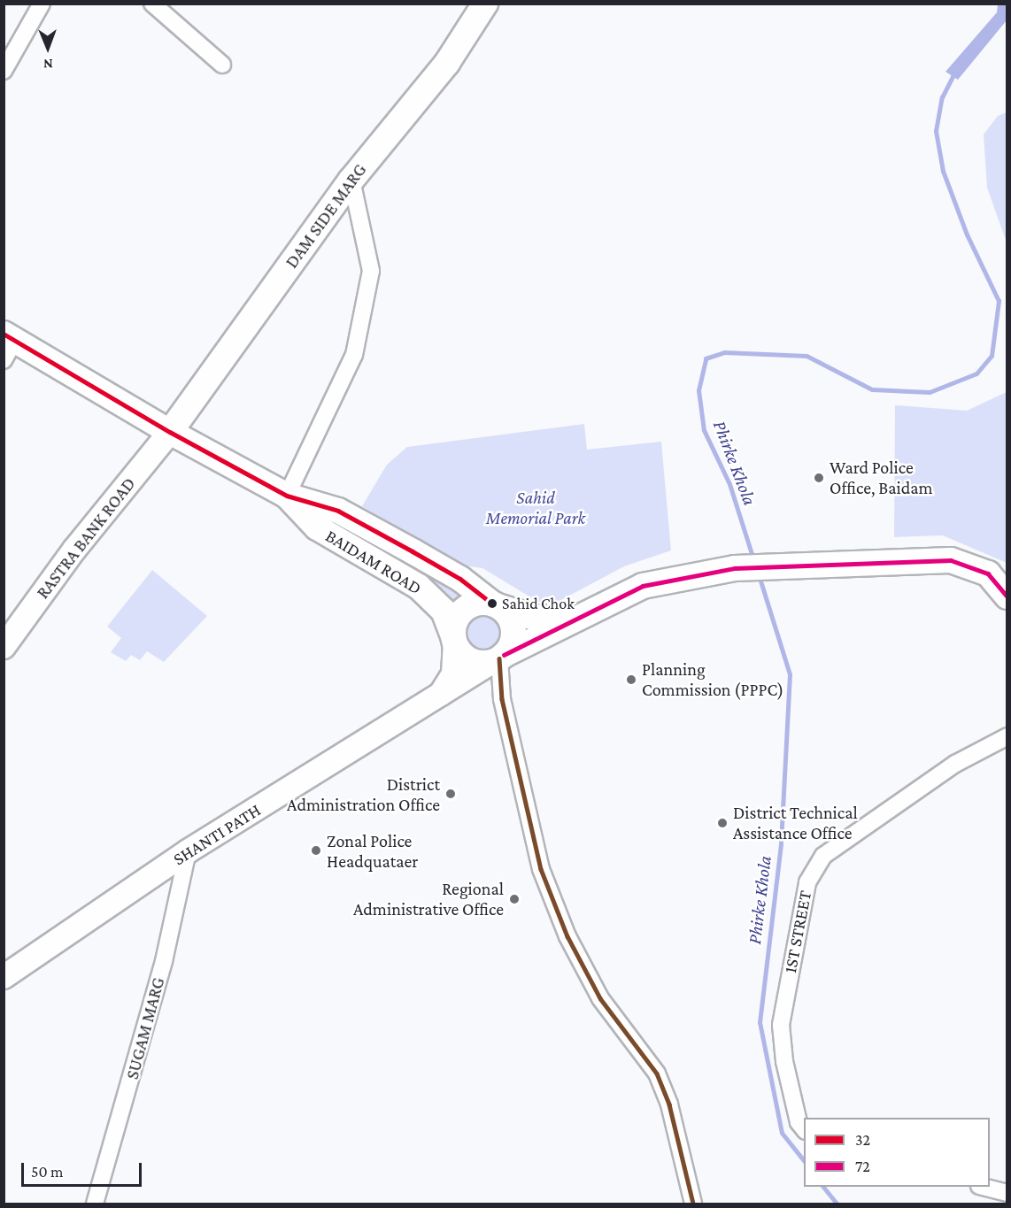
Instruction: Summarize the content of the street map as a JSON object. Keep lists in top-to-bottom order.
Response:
{
  "streets": {
    "main road": [
      "DAM SIDE MARG",
      "RASTRA BANK ROAD",
      "BAIDAM ROAD",
      "SHANTI PATH"
    ],
    "street": ["1ST STREET", "SUGAM MARG"]
  },
  "crossings": [
    ["DAM SIDE MARG", "RASTRA BANK ROAD"],
    ["DAM SIDE MARG", "BAIDAM ROAD"],
    ["RASTRA BANK ROAD", "BAIDAM ROAD"],
    ["BAIDAM ROAD", "SHANTI PATH"],
    ["SHANTI PATH", "SUGAM MARG"]
  ],
  "water": ["Phirke Khola"],
  "parks": ["Sahid Memorial Park"],
  "places": [
    "Ward Police Office, Baidam",
    "Sahid Chok",
    "Planning Commission (PPPC)",
    "District Administration Office",
    "District Technical Assistance Office",
    "Zonal Police Headquataer",
    "Regional Administrative Office"
  ],
  "lines": ["transit line 32", "transit line 72"],
  "legend": ["32", "72"],
  "scale_bar": "50 m",
  "north": "bottom"
}
